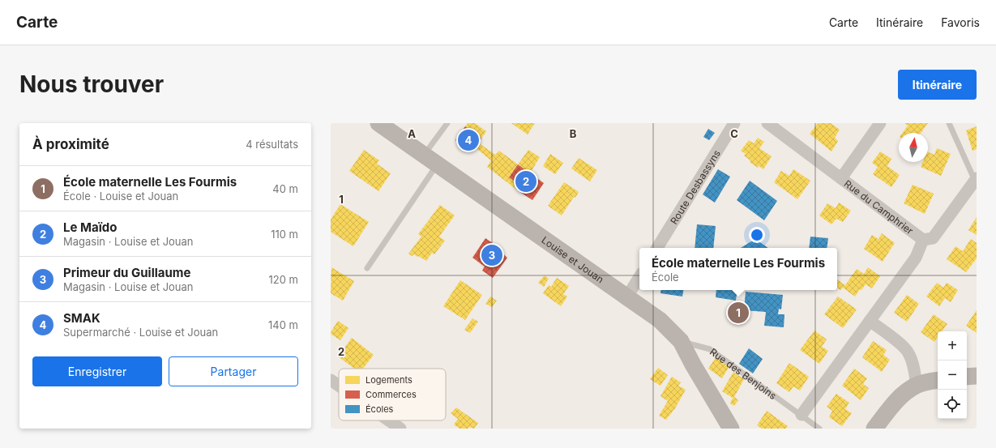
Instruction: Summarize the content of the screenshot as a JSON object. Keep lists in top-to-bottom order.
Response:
{
  "streets": {
    "main road": ["Louise et Jouan"],
    "street": ["Route Desbassyns", "Rue du Camphrier"],
    "lane": ["Rue des Benjoins"]
  },
  "crossings": [
    ["Louise et Jouan", "Rue des Benjoins"]
  ],
  "legend": ["Logements", "Commerces", "Écoles"],
  "north": "top",
  "page": {
    "header": "Carte",
    "nav": ["Carte", "Itinéraire", "Favoris"],
    "buttons": [
      "Itinéraire",
      ["Enregistrer", "Partager"]
    ],
    "title": "Nous trouver",
    "heading": ["À proximité", "4 résultats"],
    "pins": [
      "4",
      "2",
      "3",
      "1"
    ],
    "list": [
      {
        "mark": "1",
        "name": "École maternelle Les Fourmis",
        "note": "École · Louise et Jouan",
        "value": "40 m"
      },
      {
        "mark": "2",
        "name": "Le Maïdo",
        "note": "Magasin · Louise et Jouan",
        "value": "110 m"
      },
      {
        "mark": "3",
        "name": "Primeur du Guillaume",
        "note": "Magasin · Louise et Jouan",
        "value": "120 m"
      },
      {
        "mark": "4",
        "name": "SMAK",
        "note": "Supermarché · Louise et Jouan",
        "value": "140 m"
      }
    ],
    "popup": ["École maternelle Les Fourmis", "École"],
    "map_buttons": ["+", "−"]
  },
  "grid": {
    "columns": ["A", "B", "C"],
    "rows": ["1", "2"]
  }
}
